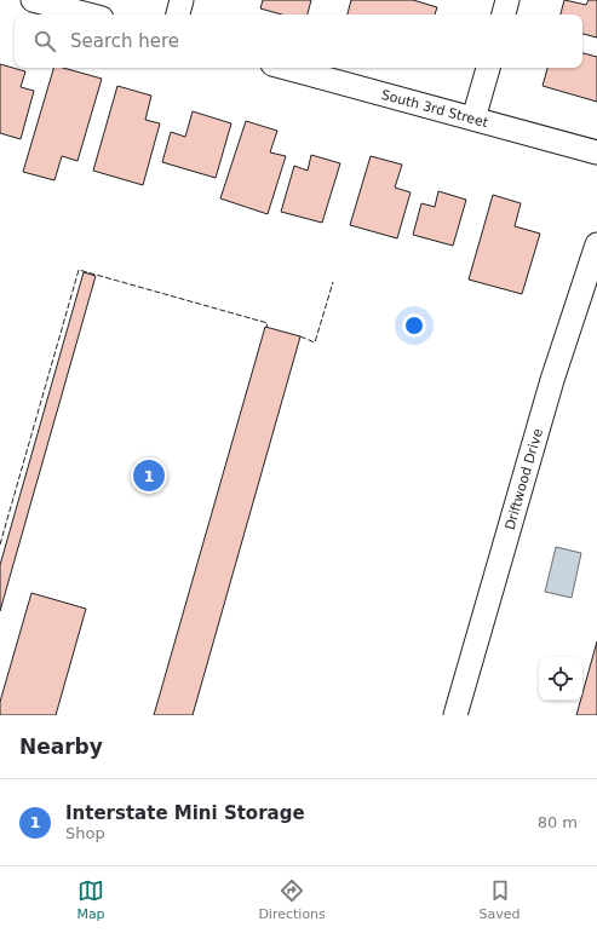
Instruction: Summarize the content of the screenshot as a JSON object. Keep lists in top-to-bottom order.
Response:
{
  "streets": {
    "street": ["South 3rd Street", "Driftwood Drive"]
  },
  "page": {
    "search": "Search here",
    "pins": "1",
    "heading": "Nearby",
    "list": [
      {
        "mark": "1",
        "name": "Interstate Mini Storage",
        "note": "Shop",
        "value": "80 m"
      }
    ],
    "nav": ["Map", "Directions", "Saved"]
  }
}
